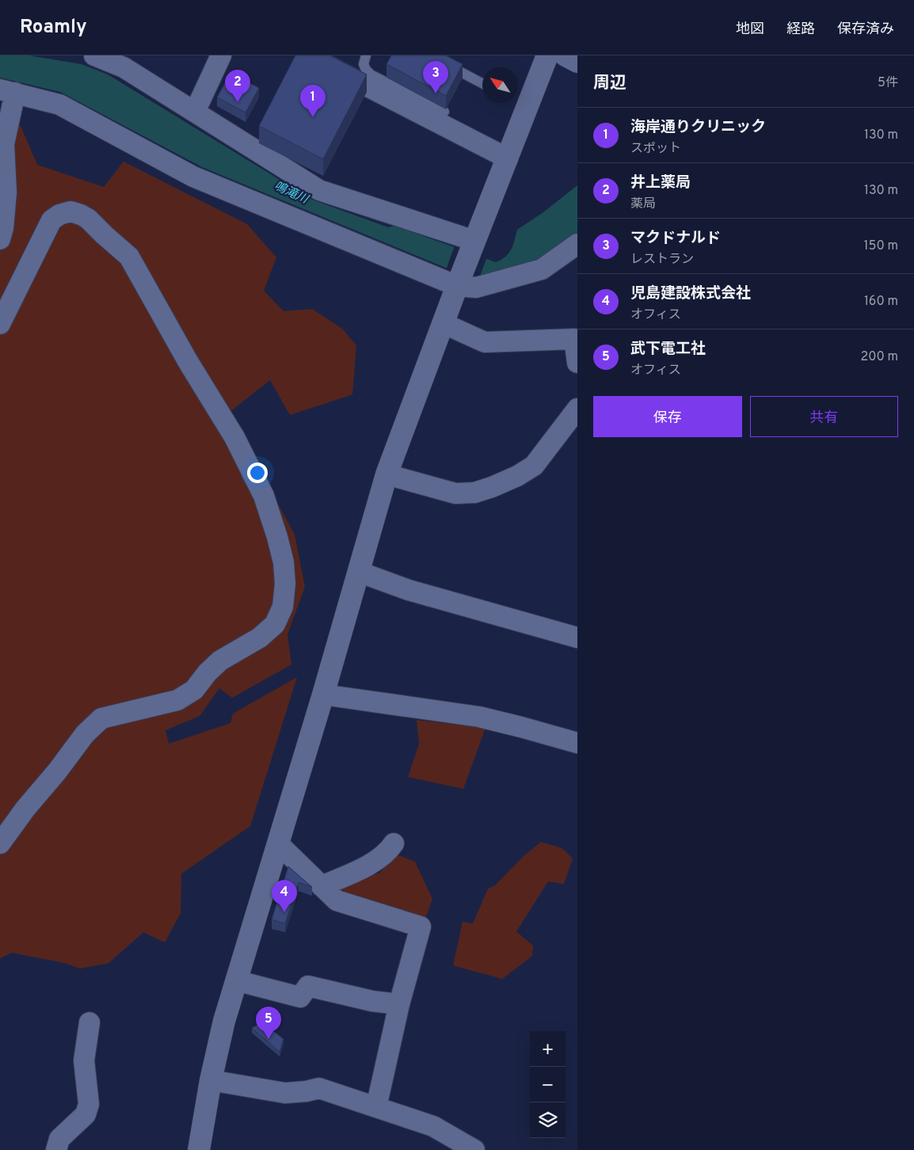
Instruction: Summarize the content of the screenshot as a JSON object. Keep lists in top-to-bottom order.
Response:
{
  "water": ["鳴滝川"],
  "north": "top left",
  "page": {
    "header": "Roamly",
    "nav": ["地図", "経路", "保存済み"],
    "heading": ["周辺", "5件"],
    "pins": [
      "3",
      "2",
      "1",
      "4",
      "5"
    ],
    "list": [
      {
        "mark": "1",
        "name": "海岸通りクリニック",
        "note": "スポット",
        "value": "130 m"
      },
      {
        "mark": "2",
        "name": "井上薬局",
        "note": "薬局",
        "value": "130 m"
      },
      {
        "mark": "3",
        "name": "マクドナルド",
        "note": "レストラン",
        "value": "150 m"
      },
      {
        "mark": "4",
        "name": "児島建設株式会社",
        "note": "オフィス",
        "value": "160 m"
      },
      {
        "mark": "5",
        "name": "武下電工社",
        "note": "オフィス",
        "value": "200 m"
      }
    ],
    "buttons": ["保存", "共有"],
    "map_buttons": ["+", "−"]
  }
}
